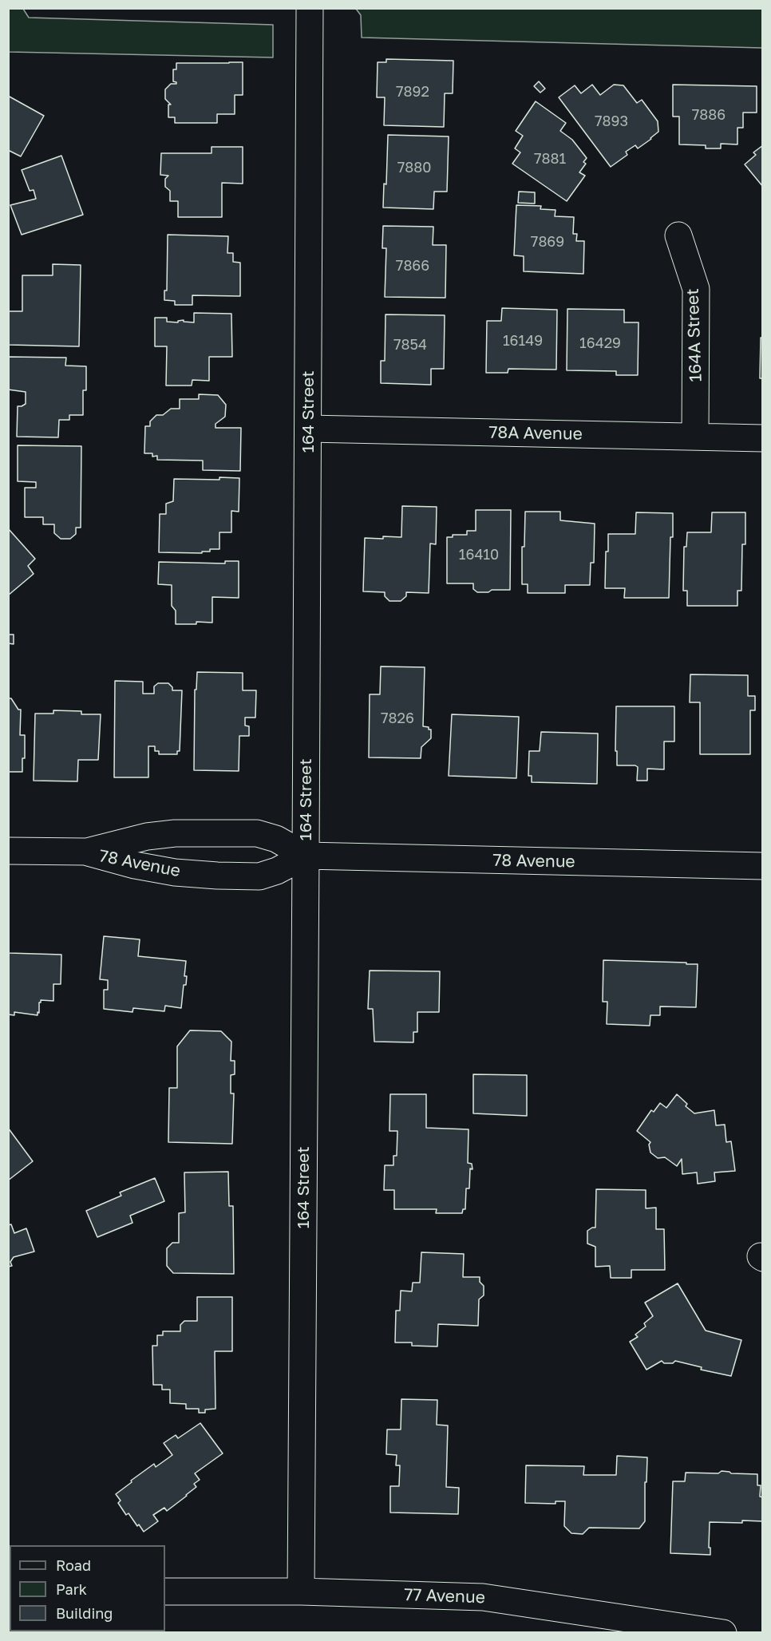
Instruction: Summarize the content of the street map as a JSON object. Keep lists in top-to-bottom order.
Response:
{
  "streets": {
    "street": [
      "164A Street",
      "164 Street",
      "78A Avenue",
      "78 Avenue",
      "77 Avenue"
    ]
  },
  "crossings": [
    ["164A Street", "78A Avenue"],
    ["164 Street", "78A Avenue"],
    ["164 Street", "78 Avenue"],
    ["164 Street", "77 Avenue"]
  ],
  "house_numbers": [
    "7892",
    "7886",
    "7893",
    "7881",
    "7880",
    "7869",
    "7866",
    "16149",
    "16429",
    "7854",
    "16410",
    "7826"
  ],
  "legend": ["Road", "Park", "Building"]
}
